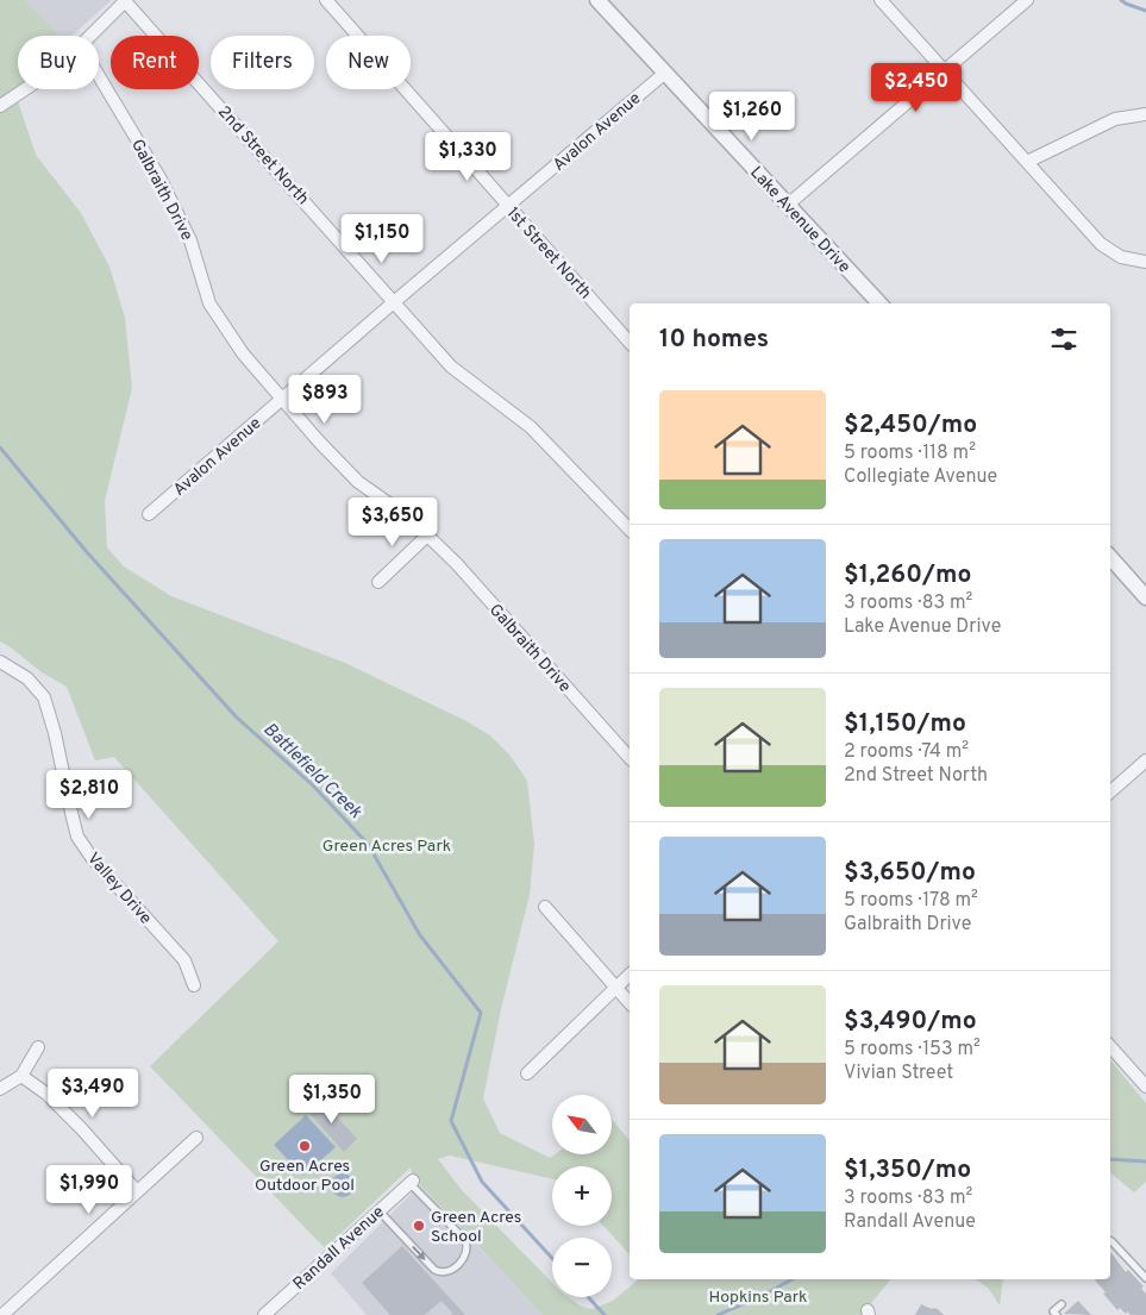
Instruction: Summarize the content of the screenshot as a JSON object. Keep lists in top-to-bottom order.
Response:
{
  "streets": {
    "street": [
      "Avalon Avenue",
      "2nd Street North",
      "Galbraith Drive",
      "Lake Avenue Drive",
      "1st Street North",
      "Valley Drive",
      "Randall Avenue"
    ]
  },
  "crossings": [
    ["Avalon Avenue", "2nd Street North"],
    ["Avalon Avenue", "Galbraith Drive"],
    ["Avalon Avenue", "Lake Avenue Drive"],
    ["Avalon Avenue", "1st Street North"]
  ],
  "water": ["Battlefield Creek"],
  "parks": ["Green Acres Park", "Hopkins Park"],
  "places": ["Green Acres Outdoor Pool", "Green Acres School"],
  "north": "top left",
  "page": {
    "chip": [
      "Buy",
      "Rent",
      "Filters",
      "New"
    ],
    "price": [
      "$2,450",
      "$1,260",
      "$1,330",
      "$1,150",
      "$893",
      "$3,650",
      "$2,810",
      "$3,490",
      "$1,350",
      "$1,990"
    ],
    "heading": "10 homes",
    "list": [
      {
        "name": "$2,450/mo",
        "note": "5 rooms · 118 m² · Collegiate Avenue"
      },
      {
        "name": "$1,260/mo",
        "note": "3 rooms · 83 m² · Lake Avenue Drive"
      },
      {
        "name": "$1,150/mo",
        "note": "2 rooms · 74 m² · 2nd Street North"
      },
      {
        "name": "$3,650/mo",
        "note": "5 rooms · 178 m² · Galbraith Drive"
      },
      {
        "name": "$3,490/mo",
        "note": "5 rooms · 153 m² · Vivian Street"
      },
      {
        "name": "$1,350/mo",
        "note": "3 rooms · 83 m² · Randall Avenue"
      }
    ],
    "map_buttons": ["+", "−"]
  }
}
